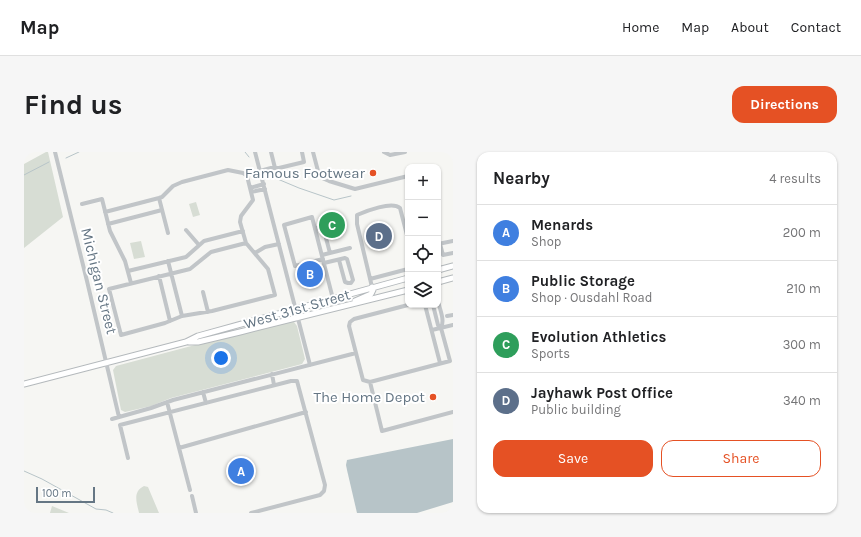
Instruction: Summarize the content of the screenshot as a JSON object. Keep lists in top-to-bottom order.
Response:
{
  "streets": {
    "main road": ["West 31st Street"],
    "street": ["Michigan Street"]
  },
  "crossings": [
    ["Michigan Street", "West 31st Street"]
  ],
  "places": ["Famous Footwear", "The Home Depot"],
  "scale_bar": "100 m",
  "page": {
    "header": "Map",
    "nav": [
      "Home",
      "Map",
      "About",
      "Contact"
    ],
    "buttons": [
      "Directions",
      ["Save", "Share"]
    ],
    "title": "Find us",
    "heading": ["Nearby", "4 results"],
    "map_buttons": ["+", "−"],
    "list": [
      {
        "mark": "A",
        "name": "Menards",
        "note": "Shop",
        "value": "200 m"
      },
      {
        "mark": "B",
        "name": "Public Storage",
        "note": "Shop · Ousdahl Road",
        "value": "210 m"
      },
      {
        "mark": "C",
        "name": "Evolution Athletics",
        "note": "Sports",
        "value": "300 m"
      },
      {
        "mark": "D",
        "name": "Jayhawk Post Office",
        "note": "Public building",
        "value": "340 m"
      }
    ],
    "pins": [
      "C",
      "D",
      "B",
      "A"
    ],
    "scale": "100 m"
  }
}
